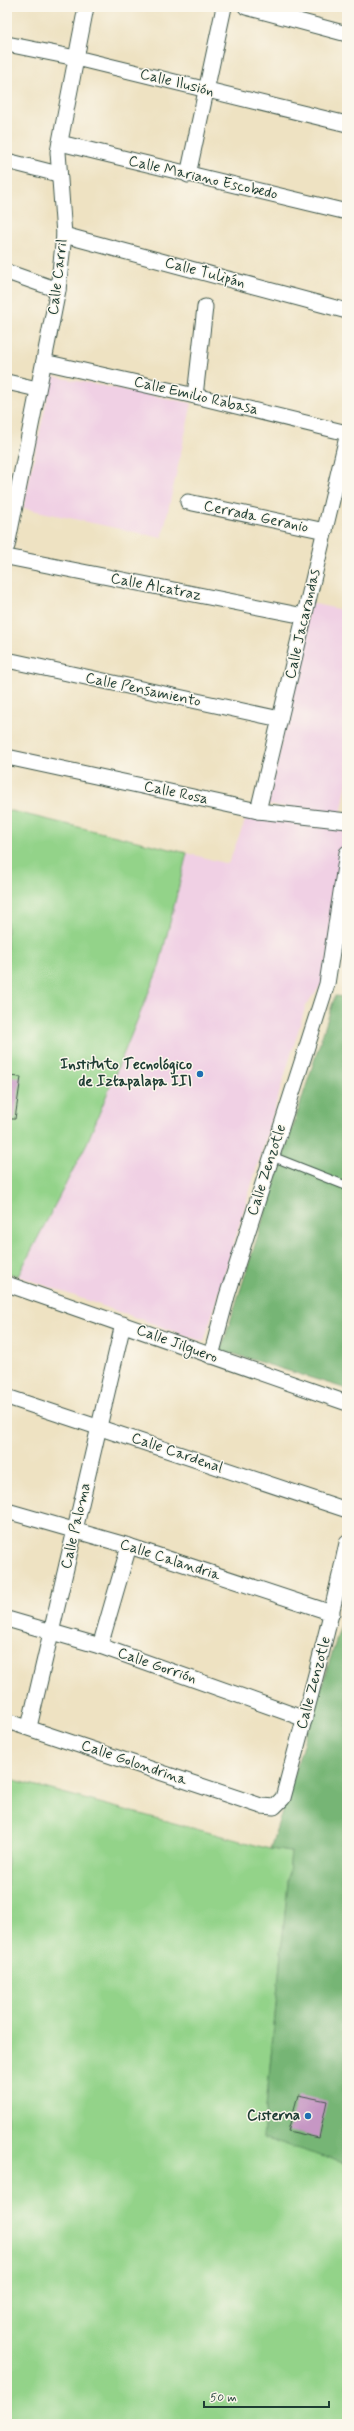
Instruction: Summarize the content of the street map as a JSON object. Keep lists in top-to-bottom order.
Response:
{
  "streets": {
    "street": [
      "Calle Ilusión",
      "Calle Mariano Escobedo",
      "Calle Tulipán",
      "Calle Carril",
      "Calle Emilio Rabasa",
      "Cerrada Geranio",
      "Calle Alcatraz",
      "Calle Jacarandas",
      "Calle Pensamiento",
      "Calle Rosa",
      "Calle Zenzotle",
      "Calle Jilguero",
      "Calle Cardenal",
      "Calle Paloma",
      "Calle Calandria",
      "Calle Gorrión",
      "Calle Golondrina"
    ]
  },
  "crossings": [
    ["Calle Ilusión", "Calle Carril"],
    ["Calle Mariano Escobedo", "Calle Carril"],
    ["Calle Tulipán", "Calle Carril"],
    ["Calle Carril", "Calle Emilio Rabasa"],
    ["Cerrada Geranio", "Calle Jacarandas"],
    ["Calle Alcatraz", "Calle Jacarandas"],
    ["Calle Jacarandas", "Calle Pensamiento"],
    ["Calle Jacarandas", "Calle Rosa"],
    ["Calle Zenzotle", "Calle Jilguero"],
    ["Calle Zenzotle", "Calle Calandria"],
    ["Calle Zenzotle", "Calle Gorrión"],
    ["Calle Zenzotle", "Calle Golondrina"],
    ["Calle Jilguero", "Calle Paloma"],
    ["Calle Cardenal", "Calle Paloma"],
    ["Calle Paloma", "Calle Calandria"],
    ["Calle Paloma", "Calle Gorrión"],
    ["Calle Paloma", "Calle Golondrina"]
  ],
  "places": ["Instituto Tecnológico de Iztapalapa III", "Cisterna"],
  "scale_bar": "50 m"
}
